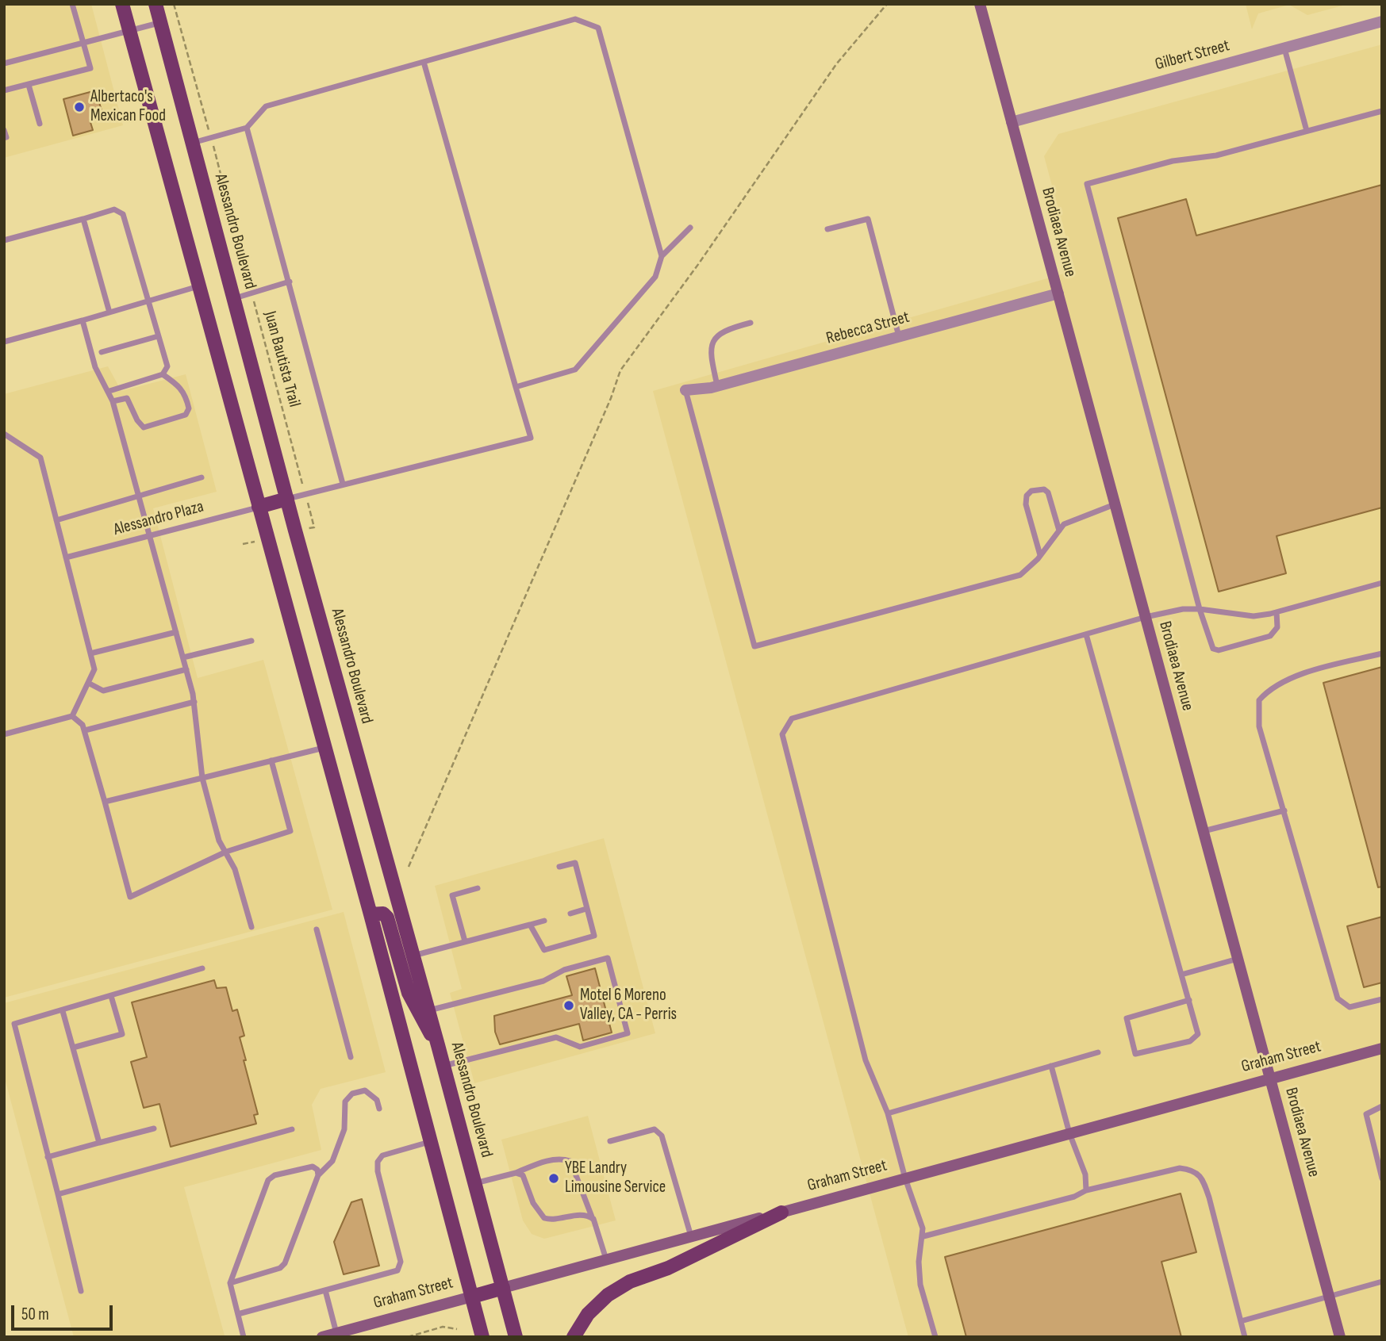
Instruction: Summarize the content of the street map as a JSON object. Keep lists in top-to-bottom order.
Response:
{
  "streets": {
    "main road": ["Alessandro Boulevard", "Graham Street"],
    "street": ["Gilbert Street", "Brodiaea Avenue", "Rebecca Street"],
    "lane": ["Alessandro Plaza"],
    "path": ["Juan Bautista Trail"]
  },
  "crossings": [
    ["Gilbert Street", "Brodiaea Avenue"],
    ["Alessandro Boulevard", "Graham Street"],
    ["Brodiaea Avenue", "Rebecca Street"],
    ["Brodiaea Avenue", "Graham Street"]
  ],
  "places": ["Albertaco's Mexican Food", "Motel 6 Moreno Valley, CA - Perris", "YBE Landry Limousine Service"],
  "scale_bar": "50 m"
}
